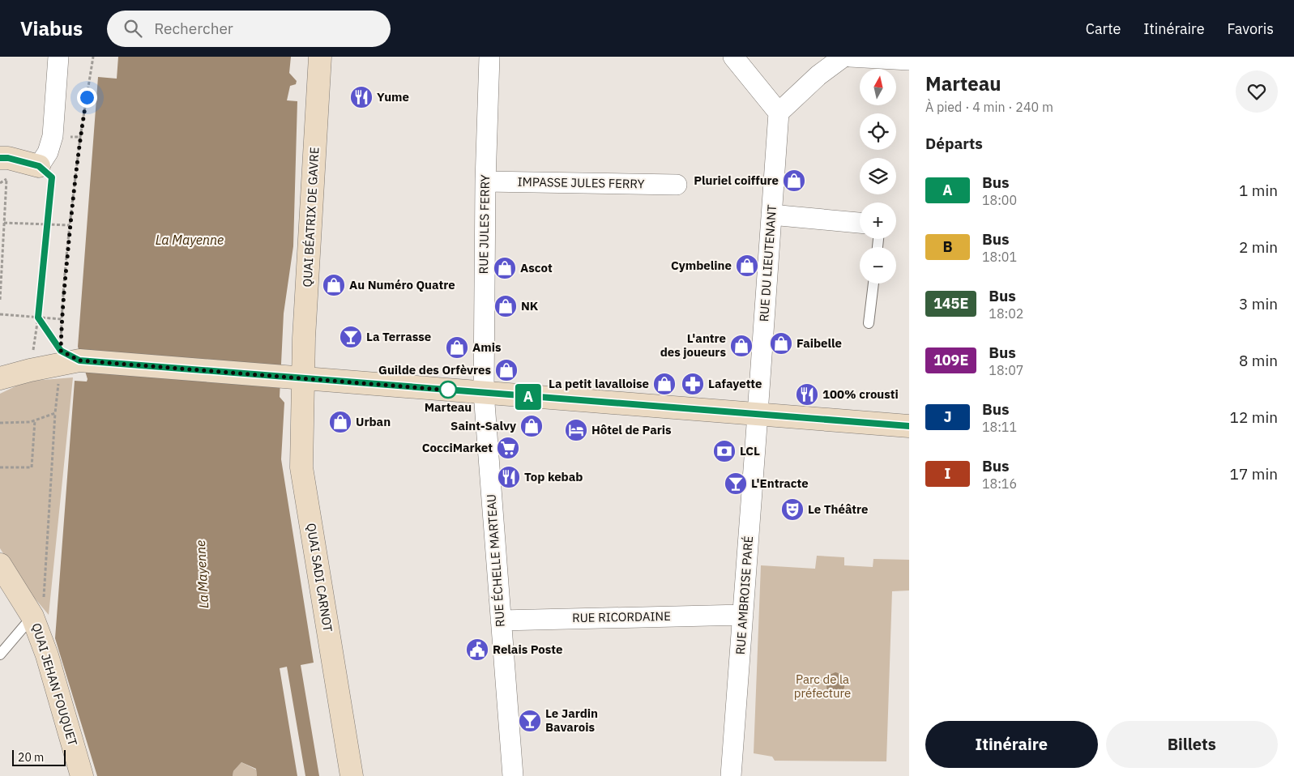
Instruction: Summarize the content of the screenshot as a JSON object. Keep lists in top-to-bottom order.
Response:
{
  "streets": {
    "street": [
      "IMPASSE JULES FERRY",
      "QUAI BÉATRIX DE GAVRE",
      "RUE JULES FERRY",
      "RUE DU LIEUTENANT",
      "RUE ÉCHELLE MARTEAU",
      "QUAI SADI CARNOT",
      "RUE AMBROISE PARÉ",
      "RUE RICORDAINE",
      "QUAI JEHAN FOUQUET"
    ]
  },
  "crossings": [
    ["IMPASSE JULES FERRY", "RUE JULES FERRY"],
    ["QUAI BÉATRIX DE GAVRE", "QUAI SADI CARNOT"],
    ["RUE JULES FERRY", "RUE ÉCHELLE MARTEAU"],
    ["RUE DU LIEUTENANT", "RUE AMBROISE PARÉ"],
    ["RUE ÉCHELLE MARTEAU", "RUE RICORDAINE"],
    ["RUE AMBROISE PARÉ", "RUE RICORDAINE"]
  ],
  "water": ["La Mayenne"],
  "parks": ["Parc de la préfecture"],
  "places": {
    "restaurant": ["Yume", "100% crousti", "Top kebab"],
    "shop": [
      "Pluriel coiffure",
      "Cymbeline",
      "Ascot",
      "Au Numéro Quatre",
      "NK",
      "Faibelle",
      "L'antre des joueurs",
      "Amis",
      "Guilde des Orfèvres",
      "La petit lavalloise",
      "Urban",
      "Saint-Salvy"
    ],
    "bar": ["La Terrasse", "L'Entracte", "Le Jardin Bavarois"],
    "pharmacy": ["Lafayette"],
    "other": ["Marteau"],
    "hotel": ["Hôtel de Paris"],
    "supermarket": ["CocciMarket"],
    "bank": ["LCL"],
    "theatre": ["Le Théâtre"],
    "public building": ["Relais Poste"]
  },
  "lines": ["bus line A"],
  "scale_bar": "20 m",
  "north": "top",
  "page": {
    "header": "Viabus",
    "search": "Rechercher",
    "nav": ["Carte", "Itinéraire", "Favoris"],
    "on_map": "A",
    "heading": [
      ["Marteau", "À pied · 4 min · 240 m"],
      "Départs"
    ],
    "map_buttons": ["+", "−"],
    "list": [
      {
        "mark": "A",
        "name": "Bus",
        "note": "18:00",
        "value": "1 min"
      },
      {
        "mark": "B",
        "name": "Bus",
        "note": "18:01",
        "value": "2 min"
      },
      {
        "mark": "145E",
        "name": "Bus",
        "note": "18:02",
        "value": "3 min"
      },
      {
        "mark": "109E",
        "name": "Bus",
        "note": "18:07",
        "value": "8 min"
      },
      {
        "mark": "J",
        "name": "Bus",
        "note": "18:11",
        "value": "12 min"
      },
      {
        "mark": "I",
        "name": "Bus",
        "note": "18:16",
        "value": "17 min"
      }
    ],
    "buttons": ["Itinéraire", "Billets"],
    "scale": "20 m"
  }
}
